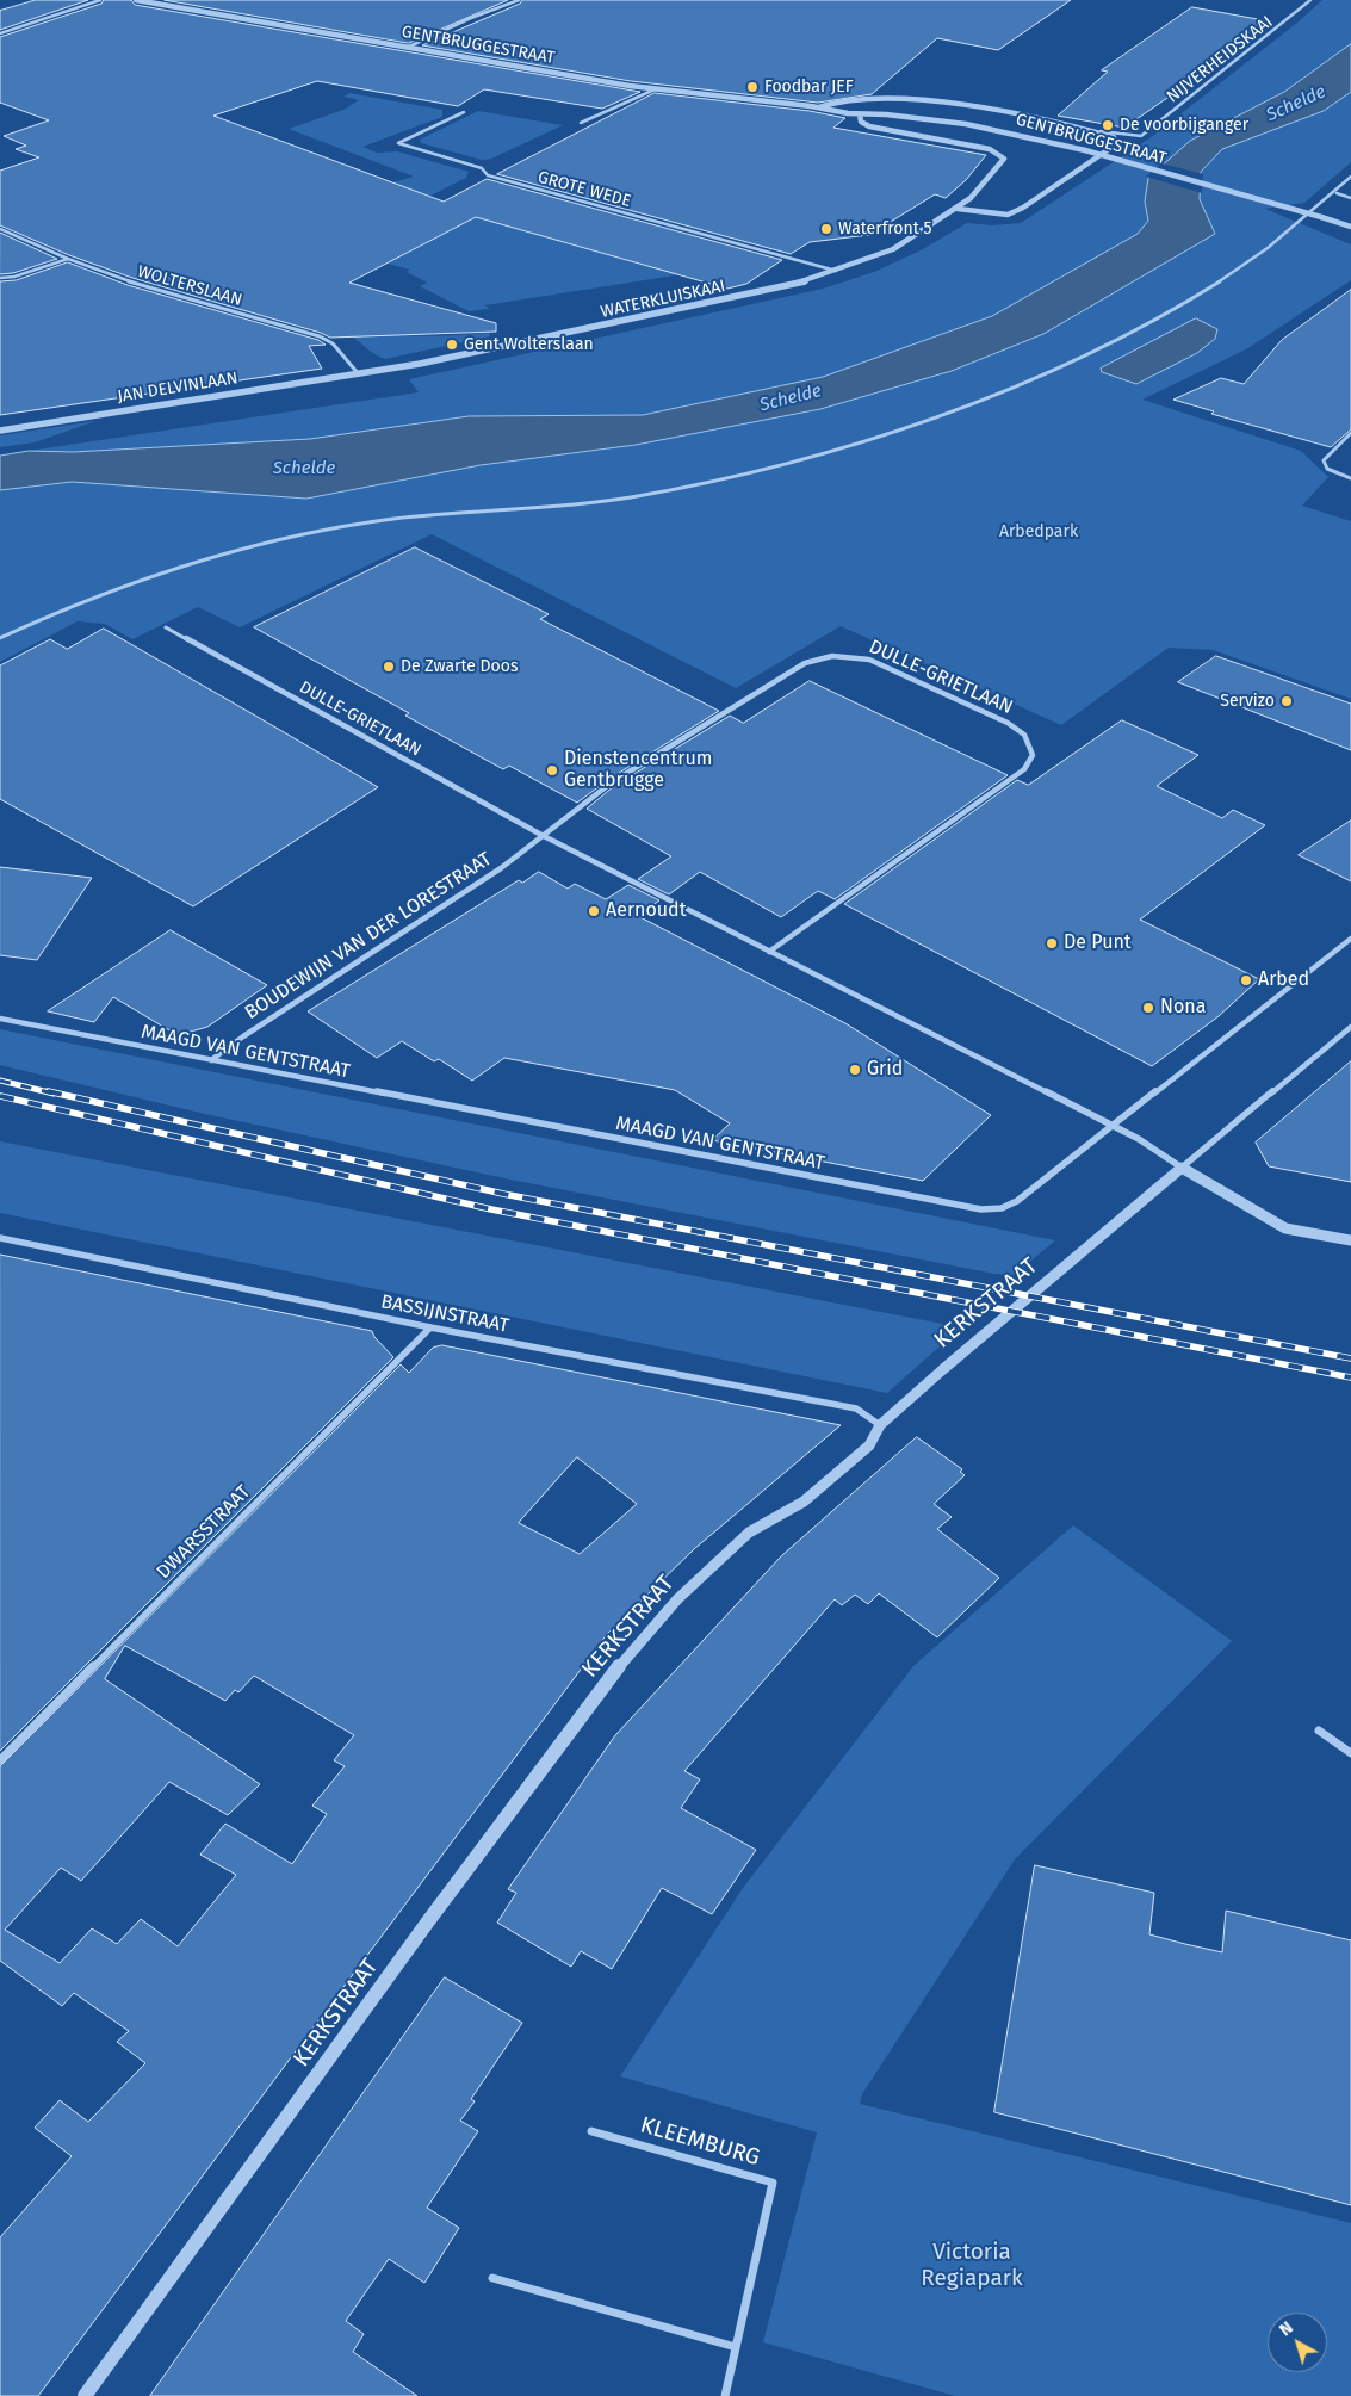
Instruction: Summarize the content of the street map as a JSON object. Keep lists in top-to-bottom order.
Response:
{
  "streets": {
    "street": [
      "GENTBRUGGESTRAAT",
      "NIJVERHEIDSKAAI",
      "GROTE WEDE",
      "WOLTERSLAAN",
      "WATERKLUISKAAI",
      "JAN DELVINLAAN",
      "DULLE-GRIETLAAN",
      "BOUDEWIJN VAN DER LORESTRAAT",
      "MAAGD VAN GENTSTRAAT",
      "KERKSTRAAT",
      "BASSIJNSTRAAT",
      "DWARSSTRAAT",
      "KLEEMBURG"
    ]
  },
  "crossings": [
    ["GENTBRUGGESTRAAT", "NIJVERHEIDSKAAI"],
    ["GENTBRUGGESTRAAT", "WATERKLUISKAAI"],
    ["GROTE WEDE", "WATERKLUISKAAI"],
    ["WOLTERSLAAN", "WATERKLUISKAAI"],
    ["WOLTERSLAAN", "JAN DELVINLAAN"],
    ["WATERKLUISKAAI", "JAN DELVINLAAN"],
    ["DULLE-GRIETLAAN", "BOUDEWIJN VAN DER LORESTRAAT"],
    ["DULLE-GRIETLAAN", "MAAGD VAN GENTSTRAAT"],
    ["DULLE-GRIETLAAN", "KERKSTRAAT"],
    ["BOUDEWIJN VAN DER LORESTRAAT", "MAAGD VAN GENTSTRAAT"],
    ["KERKSTRAAT", "BASSIJNSTRAAT"],
    ["BASSIJNSTRAAT", "DWARSSTRAAT"]
  ],
  "water": ["Schelde"],
  "parks": ["Arbedpark", "Victoria Regiapark"],
  "places": [
    "Foodbar JEF",
    "De voorbijganger",
    "Waterfront 5",
    "Gent Wolterslaan",
    "De Zwarte Doos",
    "Servizo",
    "Dienstencentrum Gentbrugge",
    "Aernoudt",
    "De Punt",
    "Arbed",
    "Nona",
    "Grid"
  ],
  "north": "top left"
}
